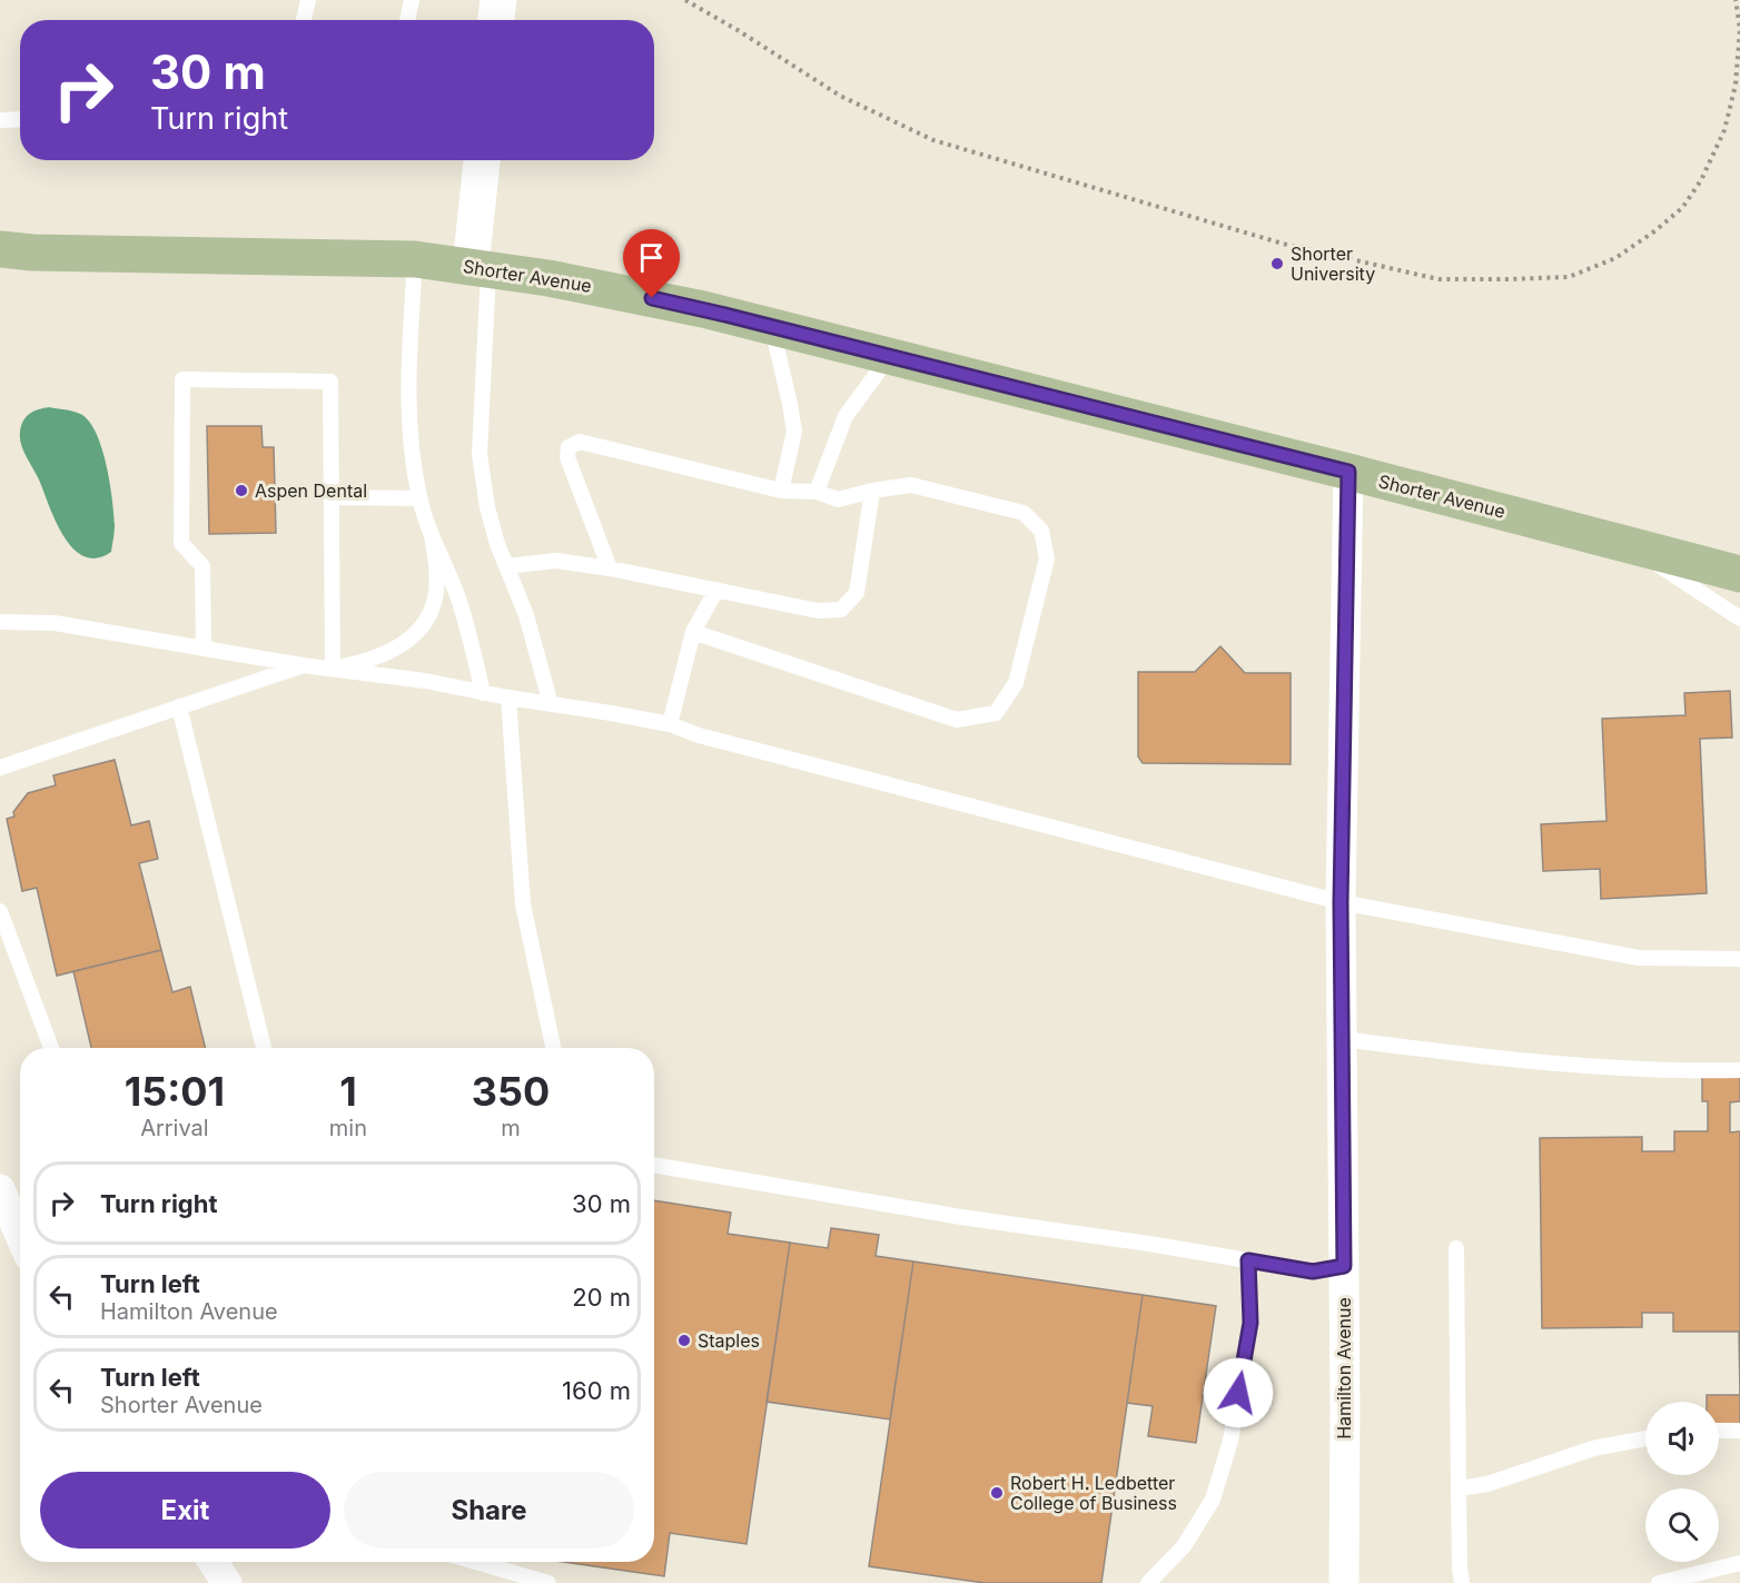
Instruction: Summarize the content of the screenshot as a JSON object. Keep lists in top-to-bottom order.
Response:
{
  "streets": {
    "main road": ["Shorter Avenue"],
    "street": ["Hamilton Avenue"]
  },
  "crossings": [
    ["Shorter Avenue", "Hamilton Avenue"]
  ],
  "places": [
    "Shorter University",
    "Aspen Dental",
    "Staples",
    "Robert H. Ledbetter College of Business"
  ],
  "page": {
    "turn": ["30 m", "Turn right"],
    "eta": [
      "15:01",
      "Arrival",
      "1",
      "min",
      "350",
      "m"
    ],
    "list": [
      {
        "name": "Turn right",
        "value": "30 m"
      },
      {
        "name": "Turn left",
        "note": "Hamilton Avenue",
        "value": "20 m"
      },
      {
        "name": "Turn left",
        "note": "Shorter Avenue",
        "value": "160 m"
      }
    ],
    "buttons": ["Exit", "Share"]
  }
}
